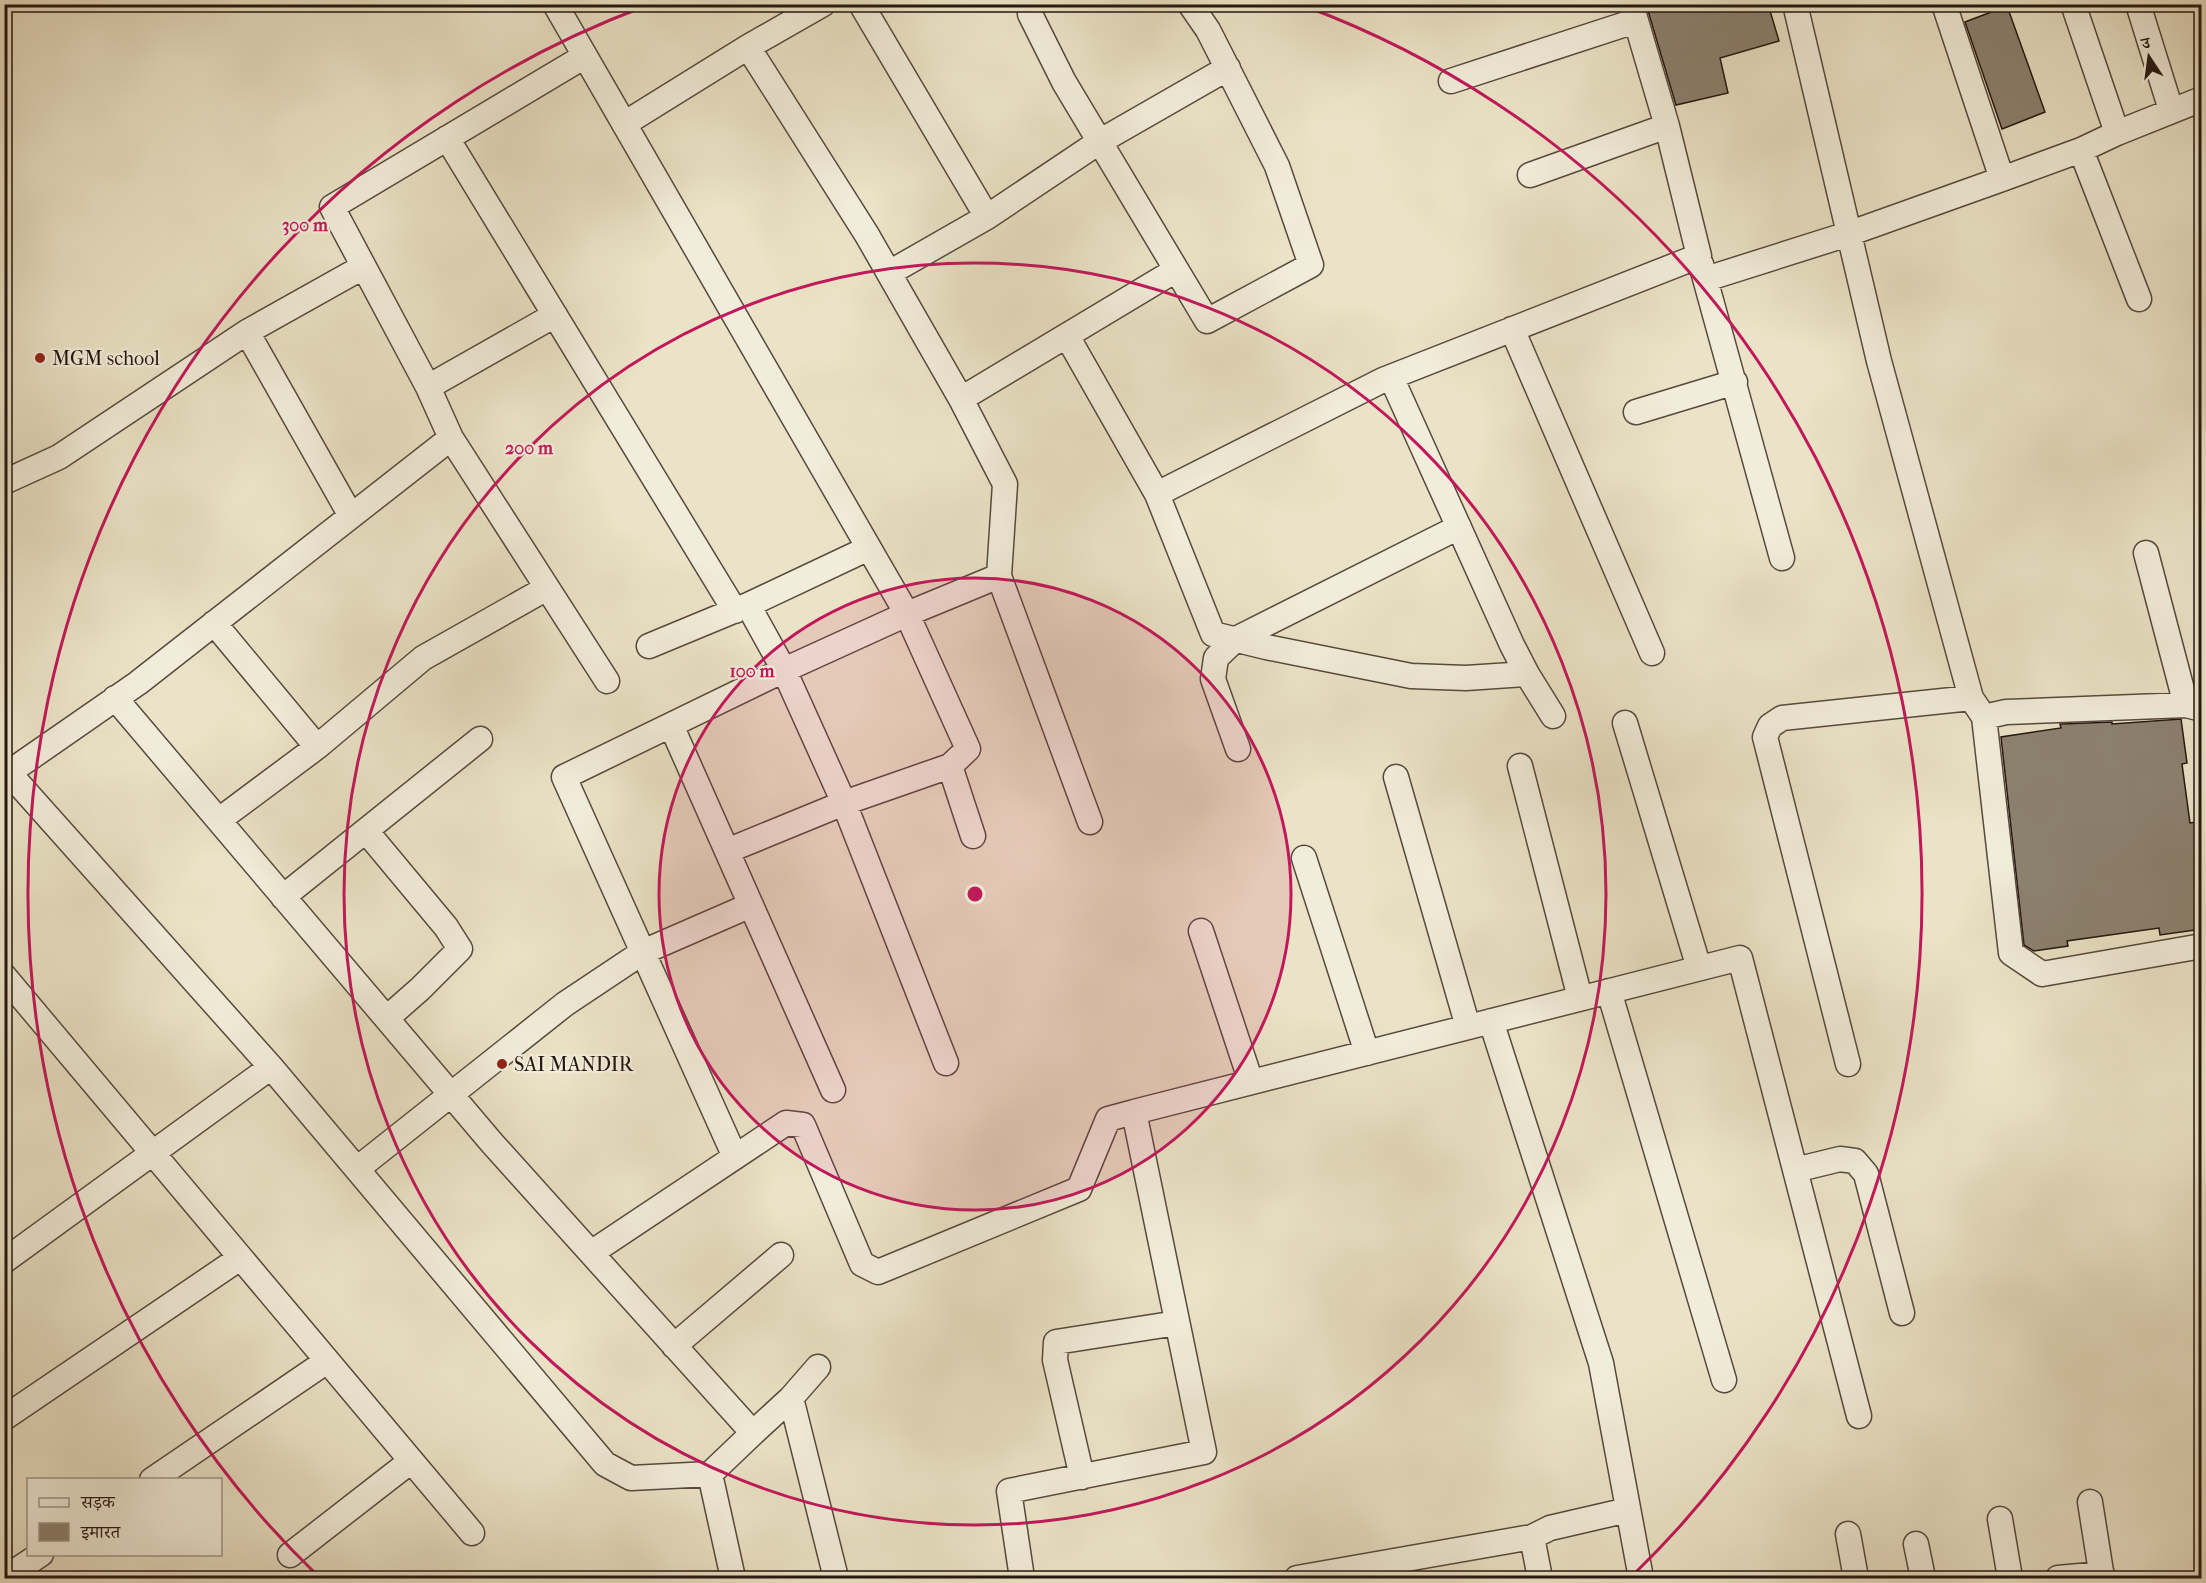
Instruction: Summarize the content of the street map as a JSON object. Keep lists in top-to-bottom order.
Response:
{
  "places": ["MGM school", "SAI MANDIR"],
  "legend": ["सड़क", "इमारत"],
  "north": "top",
  "rings": ["300 m", "200 m", "100 m"]
}
